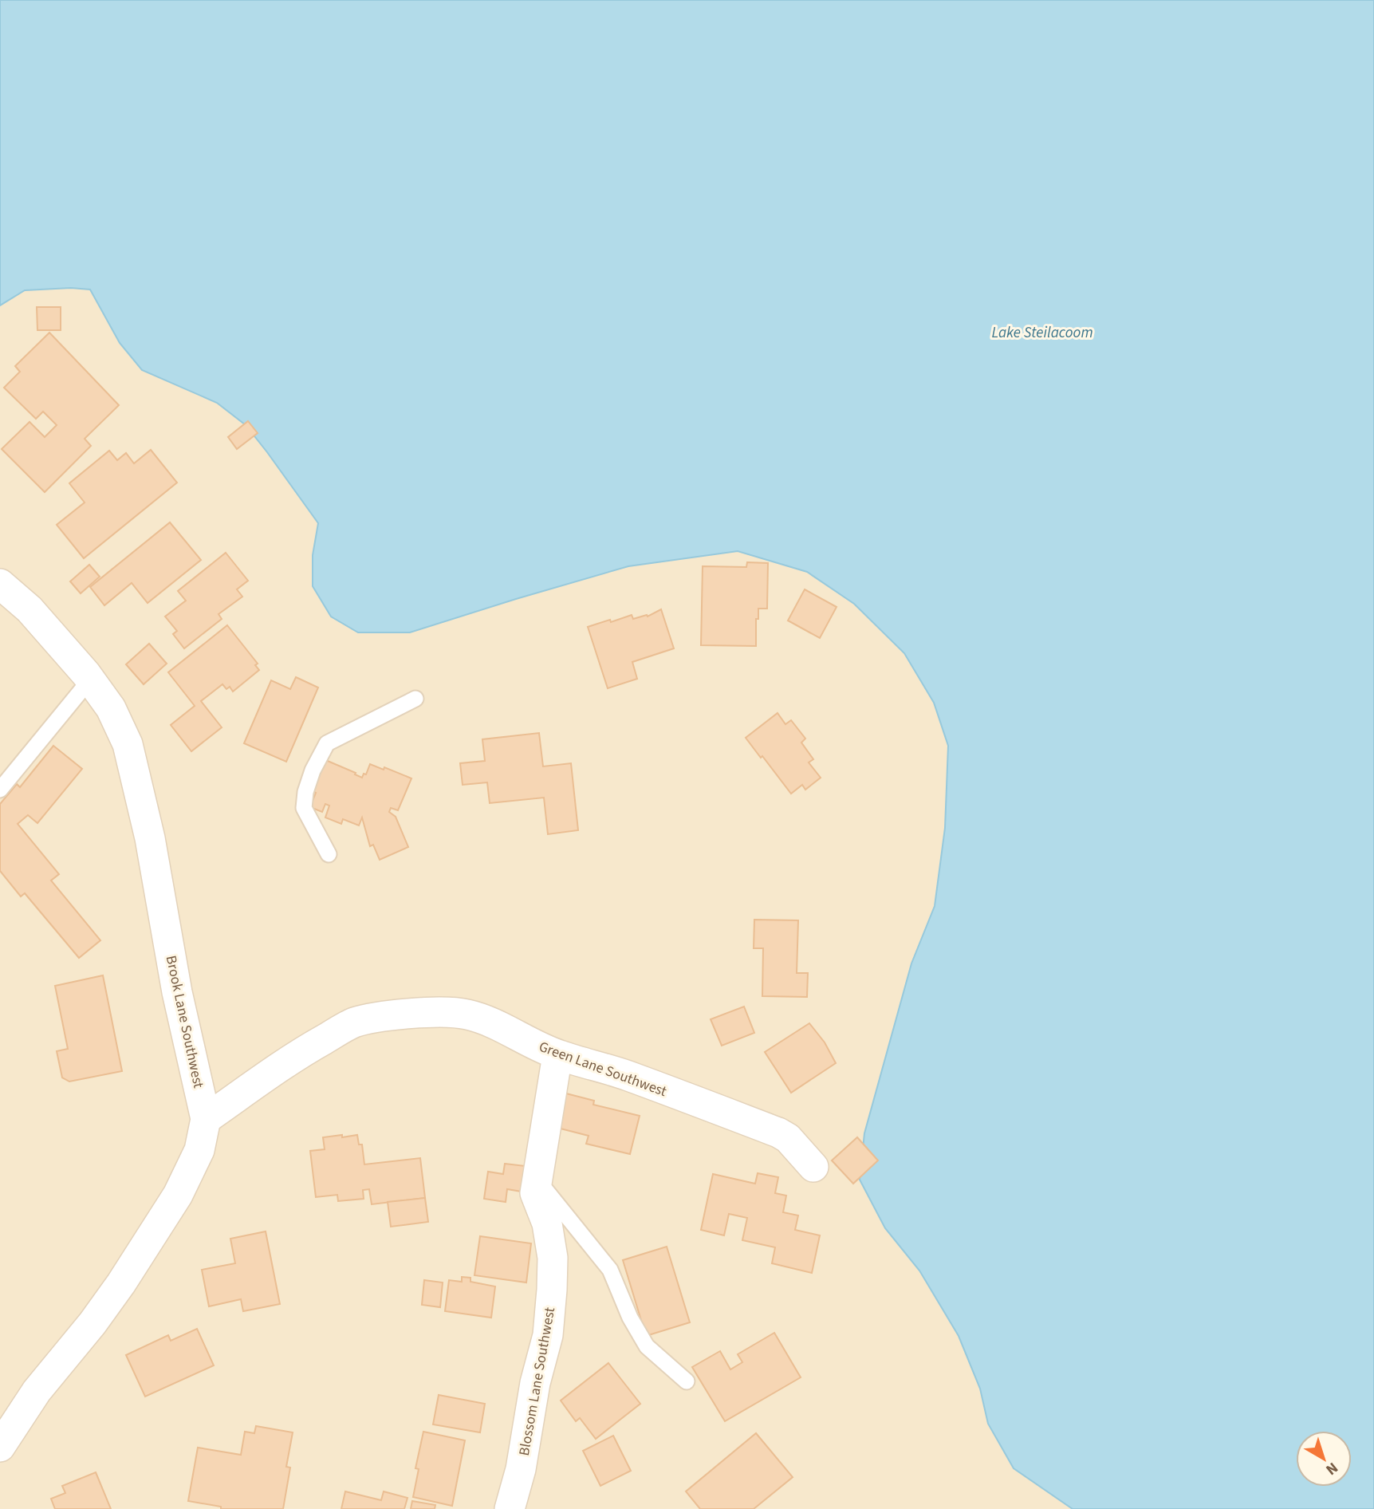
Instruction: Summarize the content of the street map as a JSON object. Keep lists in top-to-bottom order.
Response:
{
  "streets": {
    "street": ["Brook Lane Southwest", "Green Lane Southwest", "Blossom Lane Southwest"]
  },
  "crossings": [
    ["Brook Lane Southwest", "Green Lane Southwest"],
    ["Green Lane Southwest", "Blossom Lane Southwest"]
  ],
  "water": ["Lake Steilacoom"],
  "north": "bottom right"
}
